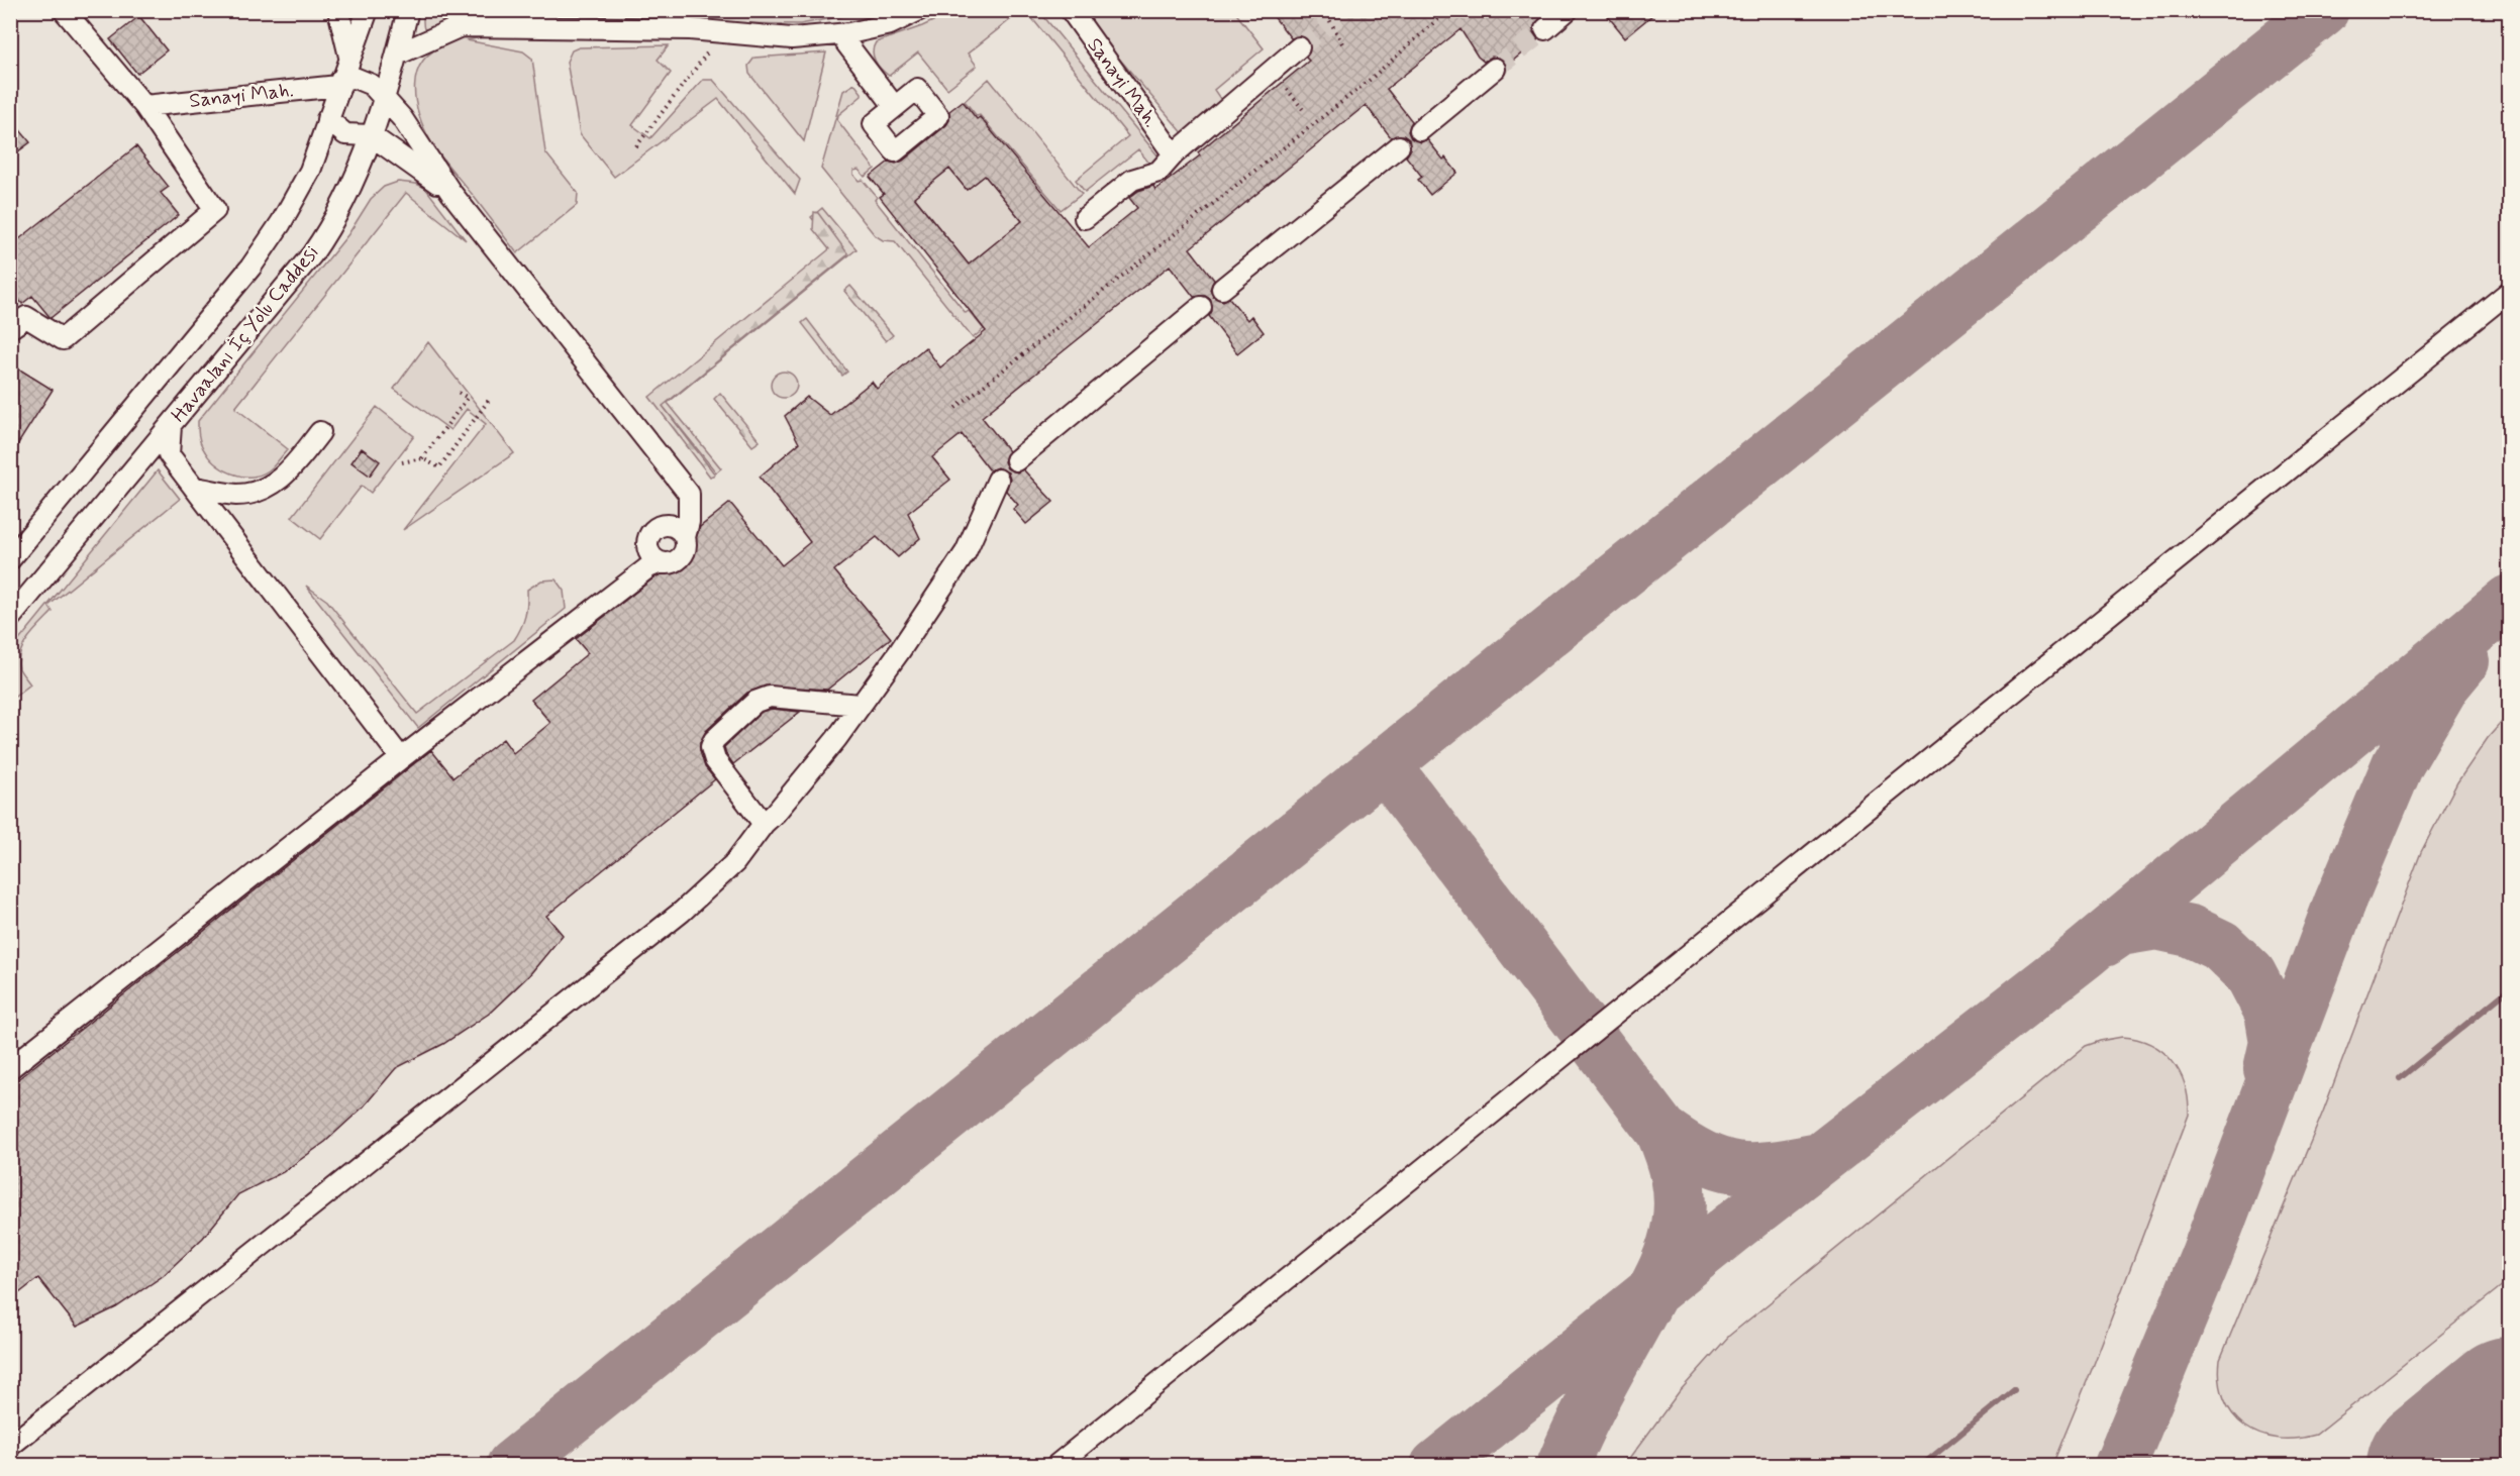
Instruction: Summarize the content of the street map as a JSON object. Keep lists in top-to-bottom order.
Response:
{
  "streets": {
    "street": ["Sanayi Mah.", "Havaalanı İç Yolu Caddesi"]
  },
  "crossings": [
    ["Sanayi Mah.", "Havaalanı İç Yolu Caddesi"]
  ]
}
